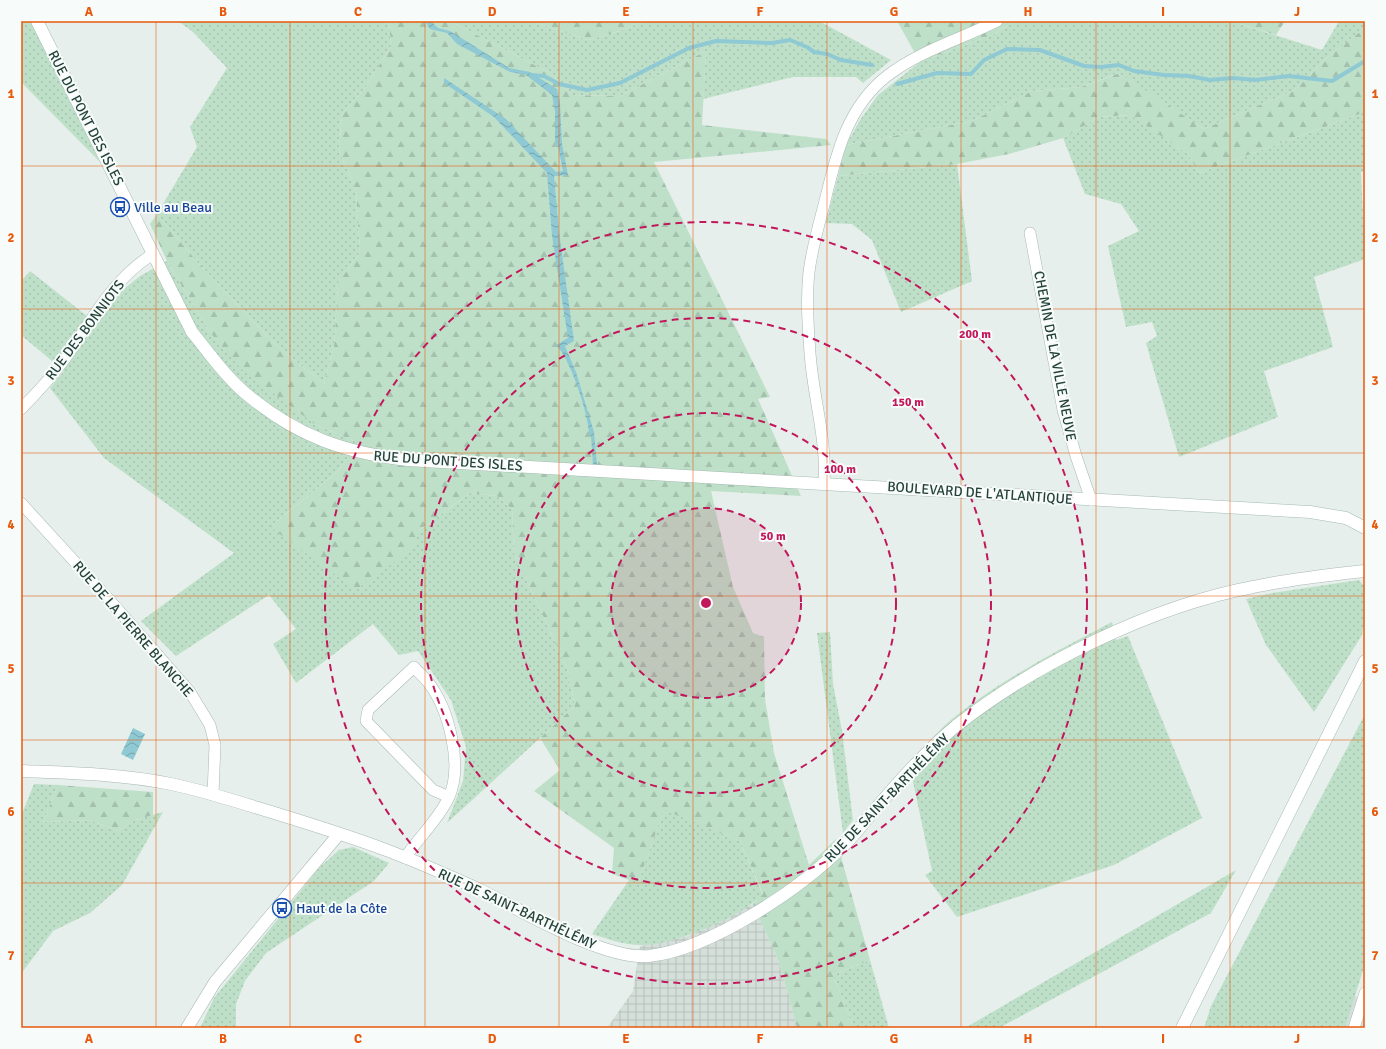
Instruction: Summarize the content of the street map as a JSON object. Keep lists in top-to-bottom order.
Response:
{
  "streets": {
    "main road": ["RUE DU PONT DES ISLES", "BOULEVARD DE L'ATLANTIQUE", "RUE DE SAINT-BARTHÉLÉMY"],
    "street": ["RUE DES BONNIOTS", "CHEMIN DE LA VILLE NEUVE", "RUE DE LA PIERRE BLANCHE"]
  },
  "crossings": [
    ["RUE DU PONT DES ISLES", "RUE DES BONNIOTS"],
    ["RUE DU PONT DES ISLES", "BOULEVARD DE L'ATLANTIQUE"],
    ["CHEMIN DE LA VILLE NEUVE", "BOULEVARD DE L'ATLANTIQUE"],
    ["RUE DE LA PIERRE BLANCHE", "RUE DE SAINT-BARTHÉLÉMY"]
  ],
  "places": {
    "bus stop": ["Ville au Beau", "Haut de la Côte"]
  },
  "grid": {
    "columns": [
      "A",
      "B",
      "C",
      "D",
      "E",
      "F",
      "G",
      "H",
      "I",
      "J"
    ],
    "rows": [
      "1",
      "2",
      "3",
      "4",
      "5",
      "6",
      "7"
    ]
  },
  "rings": [
    "200 m",
    "150 m",
    "100 m",
    "50 m"
  ]
}
